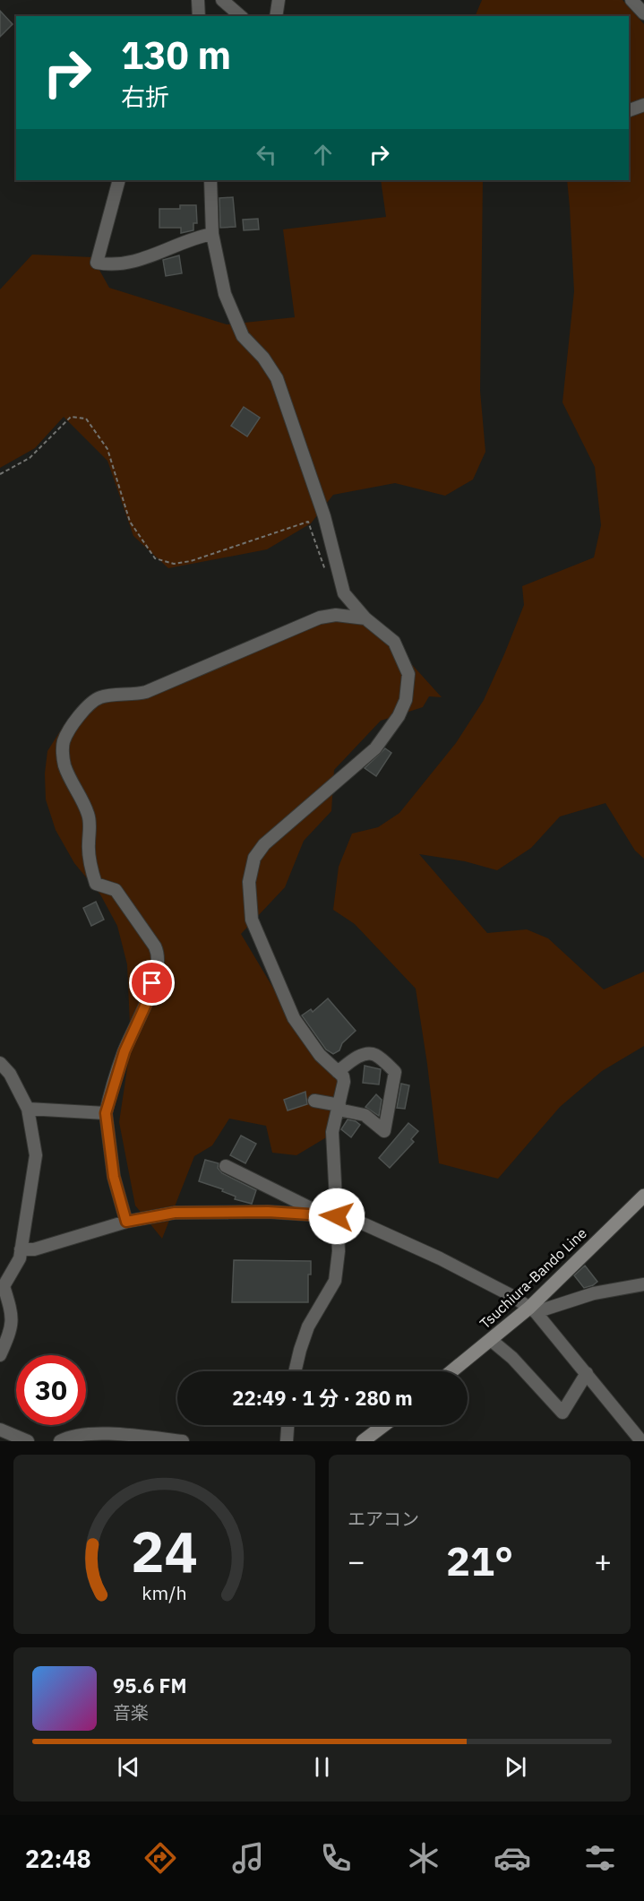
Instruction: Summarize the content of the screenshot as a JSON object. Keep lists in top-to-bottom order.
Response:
{
  "streets": {
    "main road": ["Tsuchiura-Bando Line"]
  },
  "page": {
    "turn": ["130 m", "右折"],
    "limit": "30",
    "trip": "22:49 · 1 分 · 280 m",
    "tile": "エアコン",
    "heat": ["−", "21°", "+"],
    "song": ["95.6 FM", "音楽"],
    "tabs": "22:48",
    "gauge": ["24", "km/h"]
  }
}
